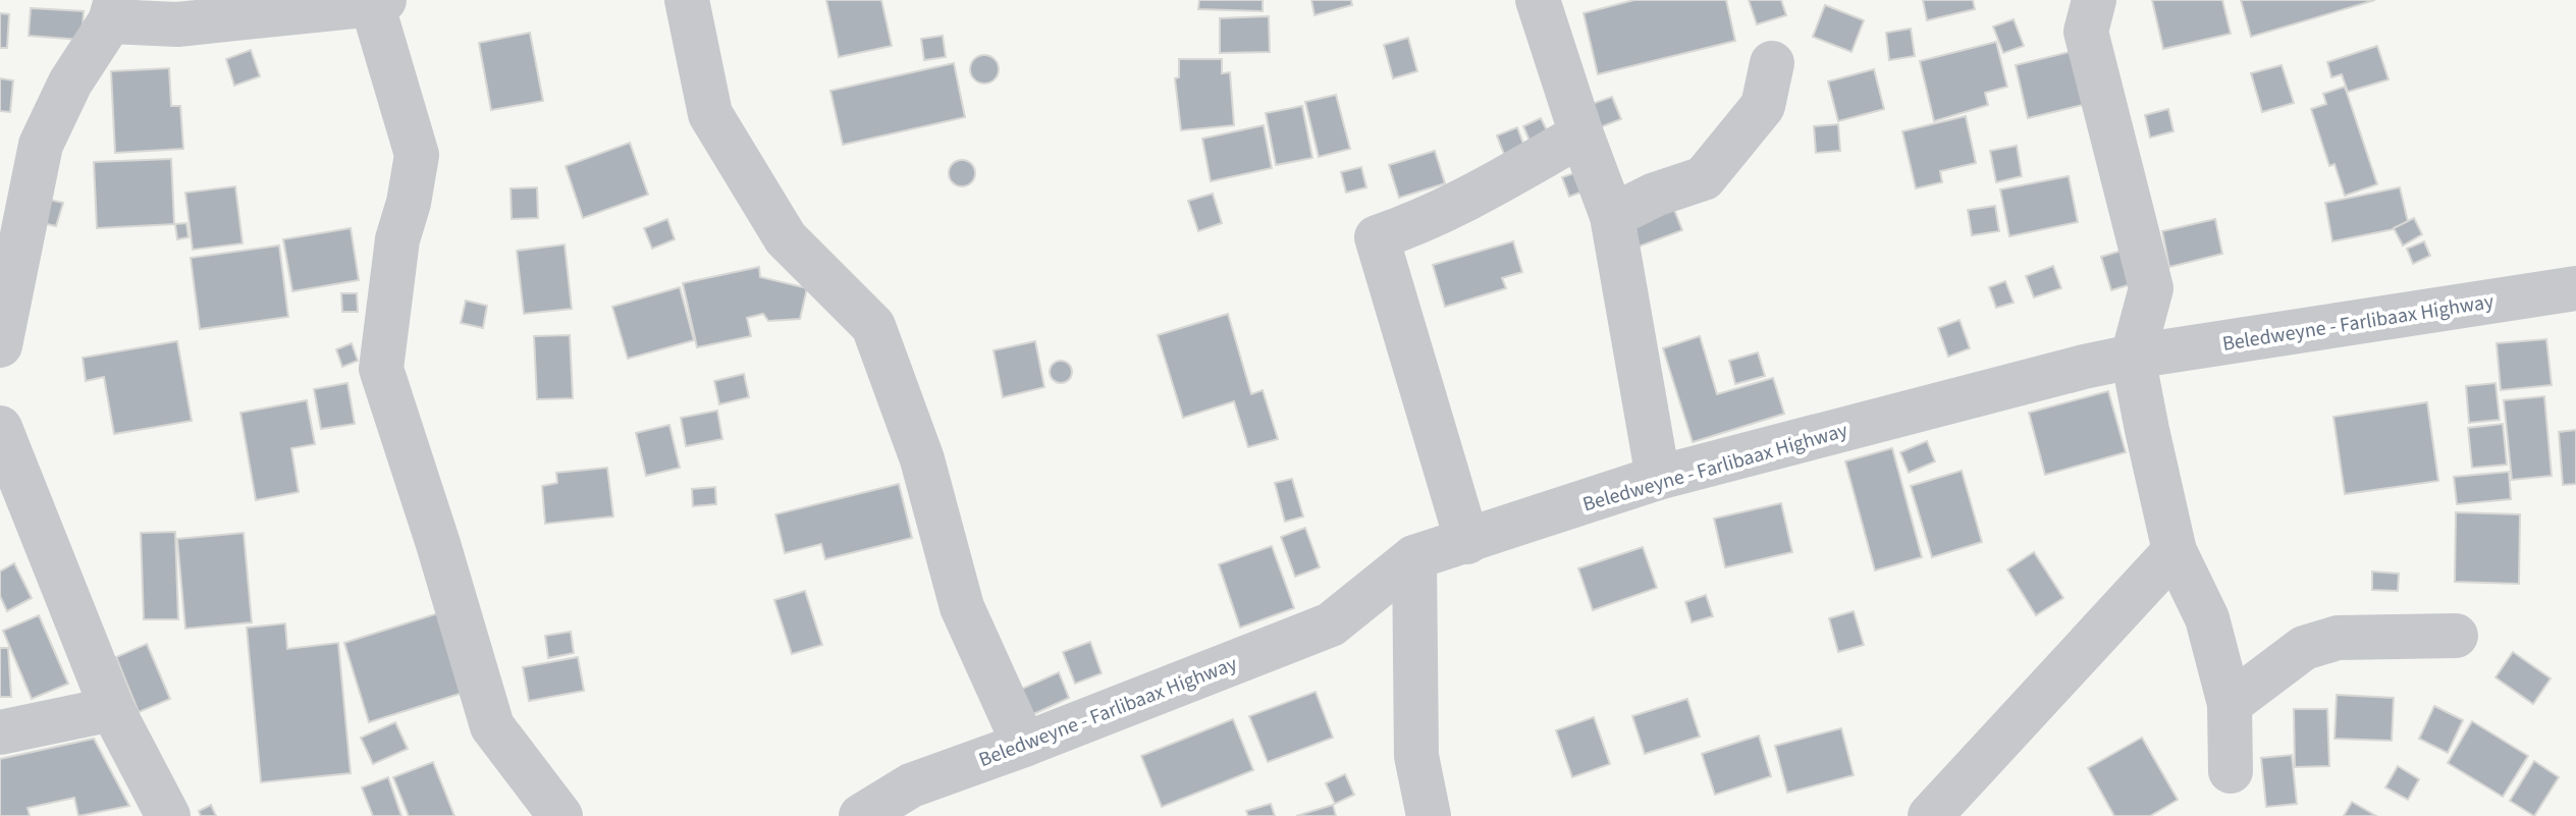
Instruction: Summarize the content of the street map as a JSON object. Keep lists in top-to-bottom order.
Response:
{
  "streets": {
    "street": ["Beledweyne - Farlibaax Highway"]
  }
}
